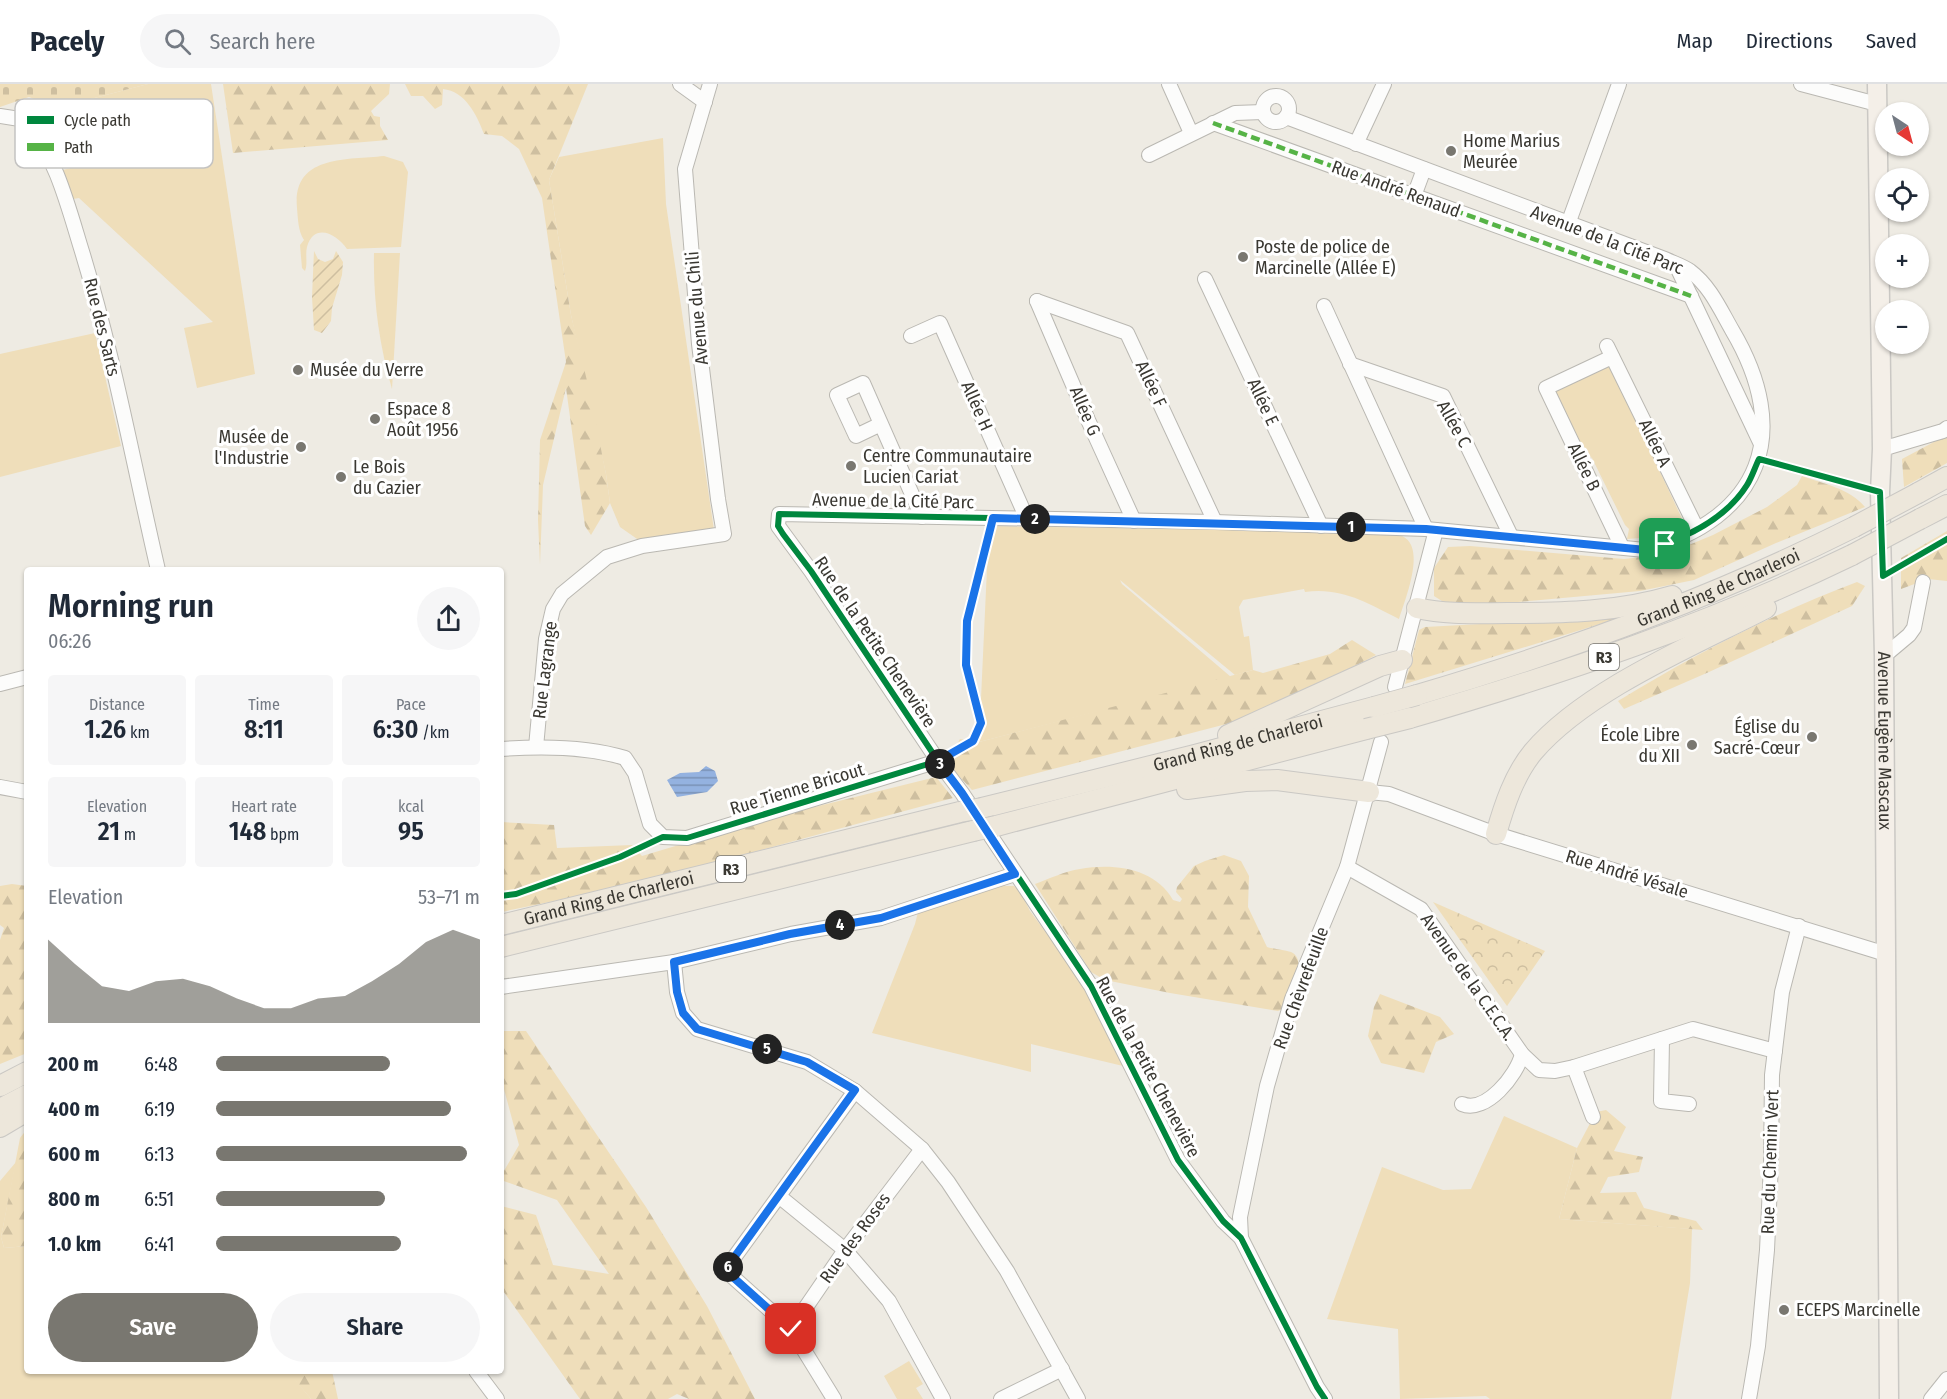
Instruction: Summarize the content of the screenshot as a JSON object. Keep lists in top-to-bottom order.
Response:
{
  "streets": {
    "highway": ["Grand Ring de Charleroi", "R3"],
    "main road": ["Avenue Eugène Mascaux"],
    "street": [
      "Rue André Renaud",
      "Avenue de la Cité Parc",
      "Avenue du Chili",
      "Rue des Sarts",
      "Allée F",
      "Allée E",
      "Allée H",
      "Allée G",
      "Allée C",
      "Allée A",
      "Allée B",
      "Rue de la Petite Chenevière",
      "Rue Lagrange",
      "Rue Tienne Bricout",
      "Rue André Vésale",
      "Avenue de la C.E.C.A.",
      "Rue Chèvrefeuille",
      "Rue du Chemin Vert",
      "Rue des Roses"
    ]
  },
  "crossings": [
    ["Rue André Renaud", "Avenue de la Cité Parc"],
    ["Avenue de la Cité Parc", "Allée F"],
    ["Avenue de la Cité Parc", "Allée E"],
    ["Avenue de la Cité Parc", "Allée H"],
    ["Avenue de la Cité Parc", "Allée G"],
    ["Avenue de la Cité Parc", "Allée C"],
    ["Avenue de la Cité Parc", "Allée A"],
    ["Avenue de la Cité Parc", "Allée B"],
    ["Avenue de la Cité Parc", "Rue de la Petite Chenevière"],
    ["Avenue du Chili", "Rue Lagrange"],
    ["Allée F", "Allée G"],
    ["Allée A", "Allée B"],
    ["Grand Ring de Charleroi", "Rue Chèvrefeuille"],
    ["Rue de la Petite Chenevière", "Rue Tienne Bricout"],
    ["Rue de la Petite Chenevière", "Rue Chèvrefeuille"],
    ["Rue Lagrange", "Rue Tienne Bricout"],
    ["Avenue Eugène Mascaux", "Rue André Vésale"],
    ["Rue André Vésale", "Rue Chèvrefeuille"],
    ["Rue André Vésale", "Rue du Chemin Vert"],
    ["Avenue de la C.E.C.A.", "Rue Chèvrefeuille"],
    ["Avenue de la C.E.C.A.", "Rue du Chemin Vert"]
  ],
  "places": [
    "Home Marius Meurée",
    "Poste de police de Marcinelle (Allée E)",
    "Musée du Verre",
    "Espace 8 Août 1956",
    "Musée de l'Industrie",
    "Centre Communautaire Lucien Cariat",
    "Le Bois du Cazier",
    "Église du Sacré-Cœur",
    "École Libre du XII",
    "ECEPS Marcinelle"
  ],
  "legend": ["Cycle path", "Path"],
  "north": "bottom right",
  "page": {
    "header": "Pacely",
    "search": "Search here",
    "nav": ["Map", "Directions", "Saved"],
    "map_buttons": ["+", "−"],
    "pins": [
      "2",
      "1",
      "3",
      "4",
      "5",
      "6"
    ],
    "heading": ["Morning run", "06:26"],
    "stats": [
      ["Distance", "1.26 km"],
      ["Time", "8:11"],
      ["Pace", "6:30 /km"],
      ["Elevation", "21 m"],
      ["Heart rate", "148 bpm"],
      ["kcal", "95"]
    ],
    "chart": ["Elevation", "53–71 m"],
    "list": [
      {
        "name": "200 m",
        "note": "6:48"
      },
      {
        "name": "400 m",
        "note": "6:19"
      },
      {
        "name": "600 m",
        "note": "6:13"
      },
      {
        "name": "800 m",
        "note": "6:51"
      },
      {
        "name": "1.0 km",
        "note": "6:41"
      }
    ],
    "buttons": ["Save", "Share"]
  }
}
